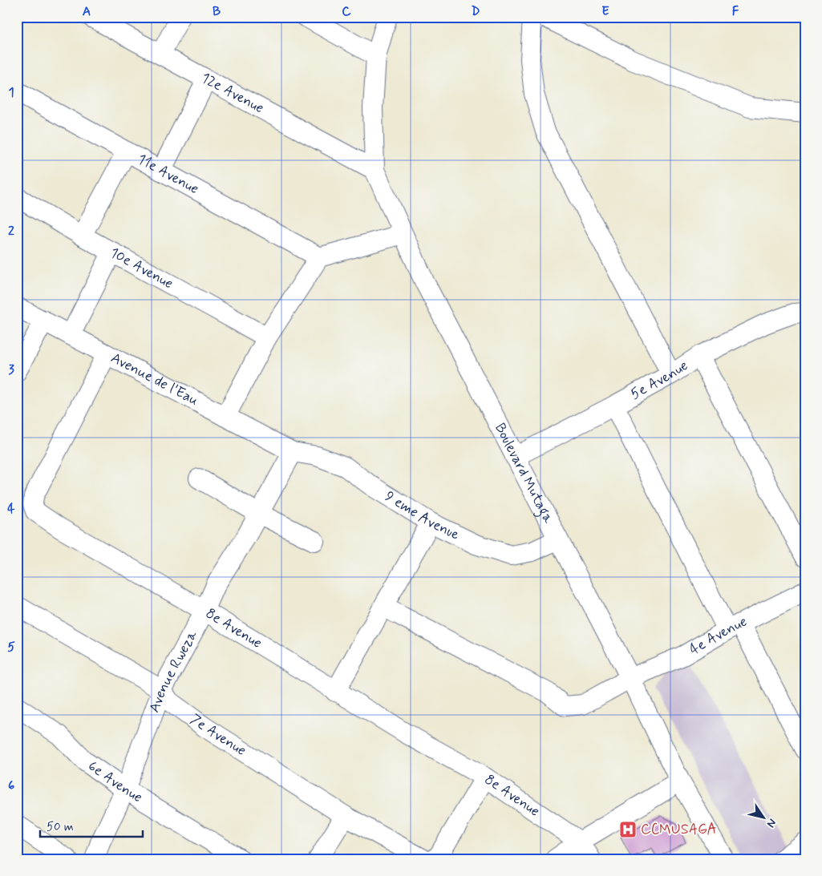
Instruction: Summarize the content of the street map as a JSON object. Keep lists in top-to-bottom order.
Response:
{
  "streets": {
    "street": [
      "12e Avenue",
      "11e Avenue",
      "10e Avenue",
      "Avenue de l'Eau",
      "5e Avenue",
      "Boulevard Mutaga",
      "9 eme Avenue",
      "8e Avenue",
      "4e Avenue",
      "Avenue Rweza",
      "7e Avenue",
      "6e Avenue"
    ]
  },
  "crossings": [
    ["12e Avenue", "Boulevard Mutaga"],
    ["Avenue de l'Eau", "9 eme Avenue"],
    ["Avenue de l'Eau", "8e Avenue"],
    ["Avenue de l'Eau", "Avenue Rweza"],
    ["5e Avenue", "Boulevard Mutaga"],
    ["Boulevard Mutaga", "9 eme Avenue"],
    ["Boulevard Mutaga", "4e Avenue"],
    ["9 eme Avenue", "Avenue Rweza"],
    ["8e Avenue", "Avenue Rweza"],
    ["Avenue Rweza", "7e Avenue"],
    ["Avenue Rweza", "6e Avenue"]
  ],
  "places": {
    "hospital": ["CCMUSAGA"]
  },
  "scale_bar": "50 m",
  "north": "bottom right",
  "grid": {
    "columns": [
      "A",
      "B",
      "C",
      "D",
      "E",
      "F"
    ],
    "rows": [
      "1",
      "2",
      "3",
      "4",
      "5",
      "6"
    ]
  }
}
